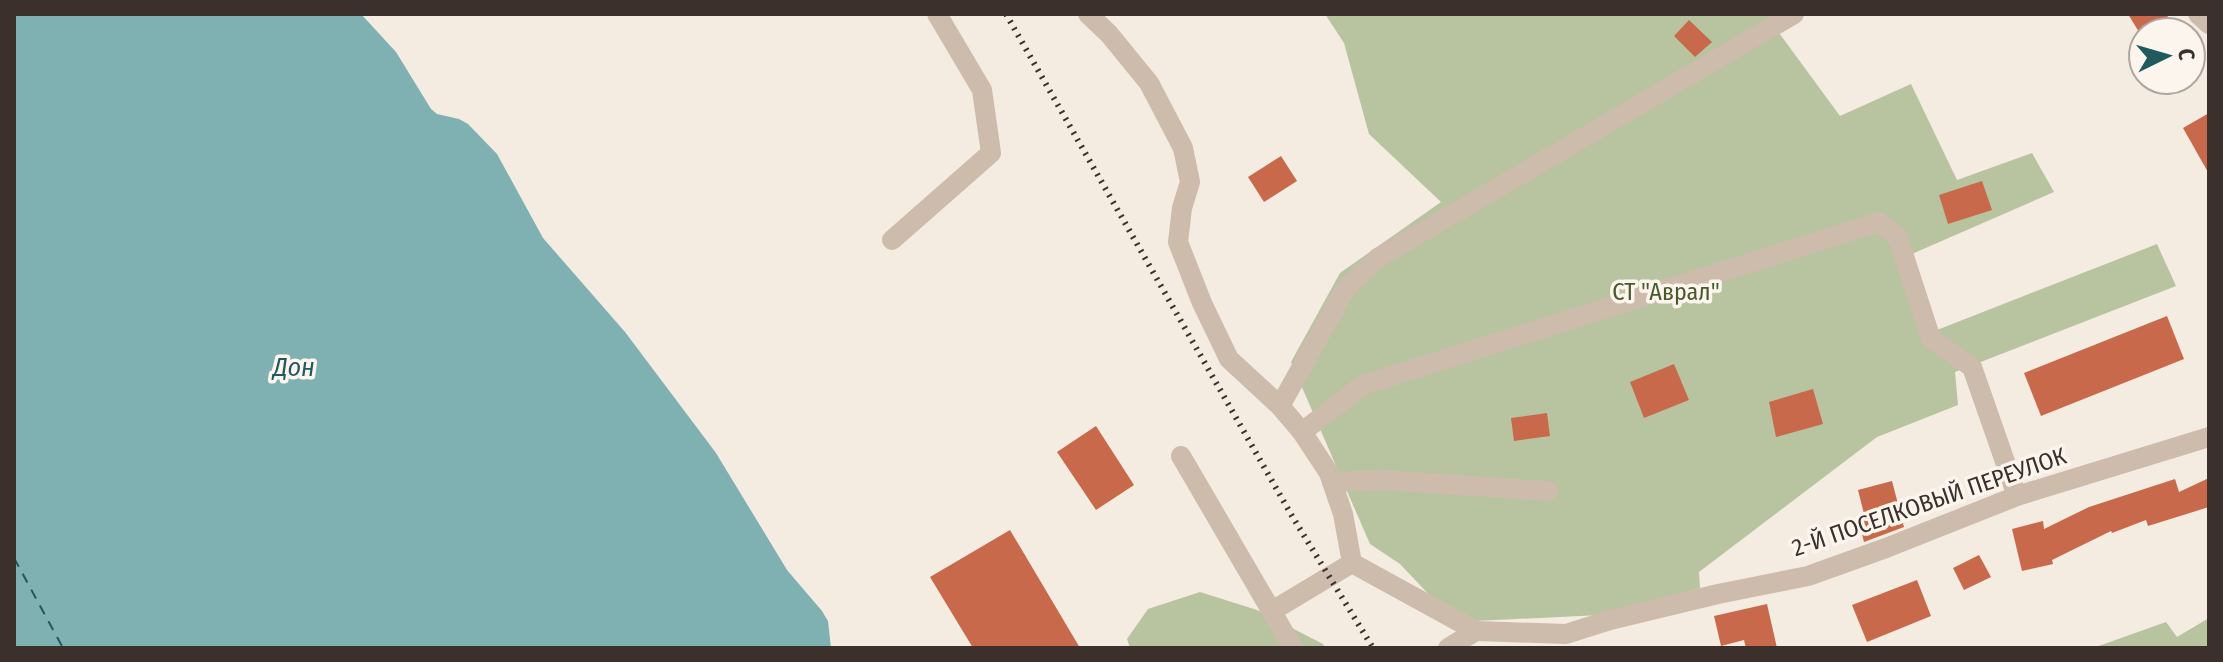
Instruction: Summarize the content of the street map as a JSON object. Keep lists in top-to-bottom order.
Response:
{
  "streets": {
    "street": ["2-Й ПОСЕЛКОВЫЙ ПЕРЕУЛОК"]
  },
  "water": ["Дон"],
  "parks": ["СТ \"Аврал\""],
  "north": "right"
}
